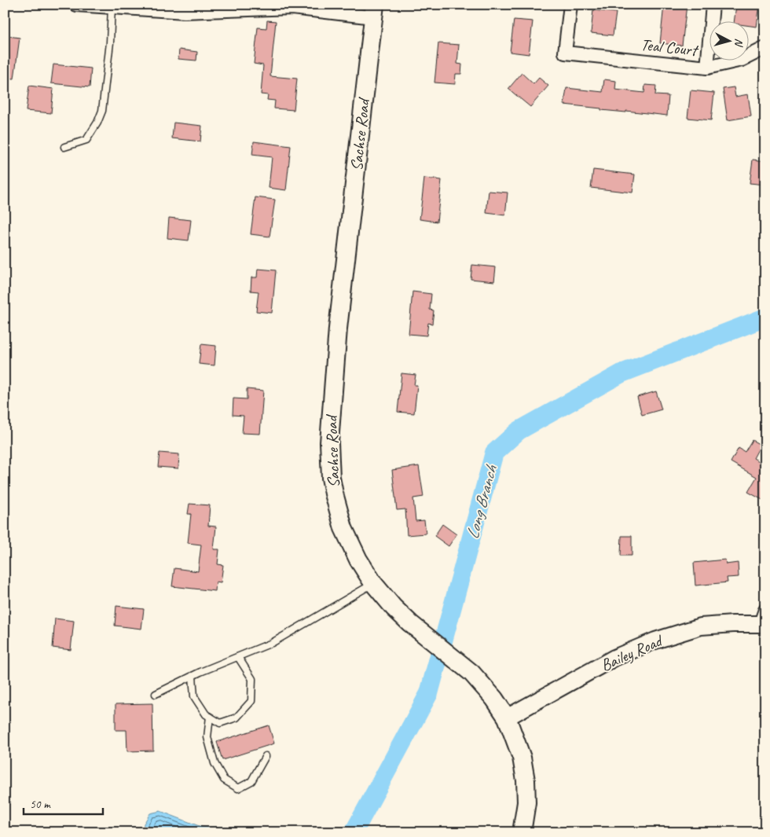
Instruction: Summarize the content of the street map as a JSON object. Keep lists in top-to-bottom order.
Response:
{
  "streets": {
    "main road": ["Sachse Road"],
    "street": ["Teal Court", "Bailey Road"]
  },
  "crossings": [
    ["Sachse Road", "Bailey Road"]
  ],
  "water": ["Long Branch"],
  "scale_bar": "50 m",
  "north": "right"
}
